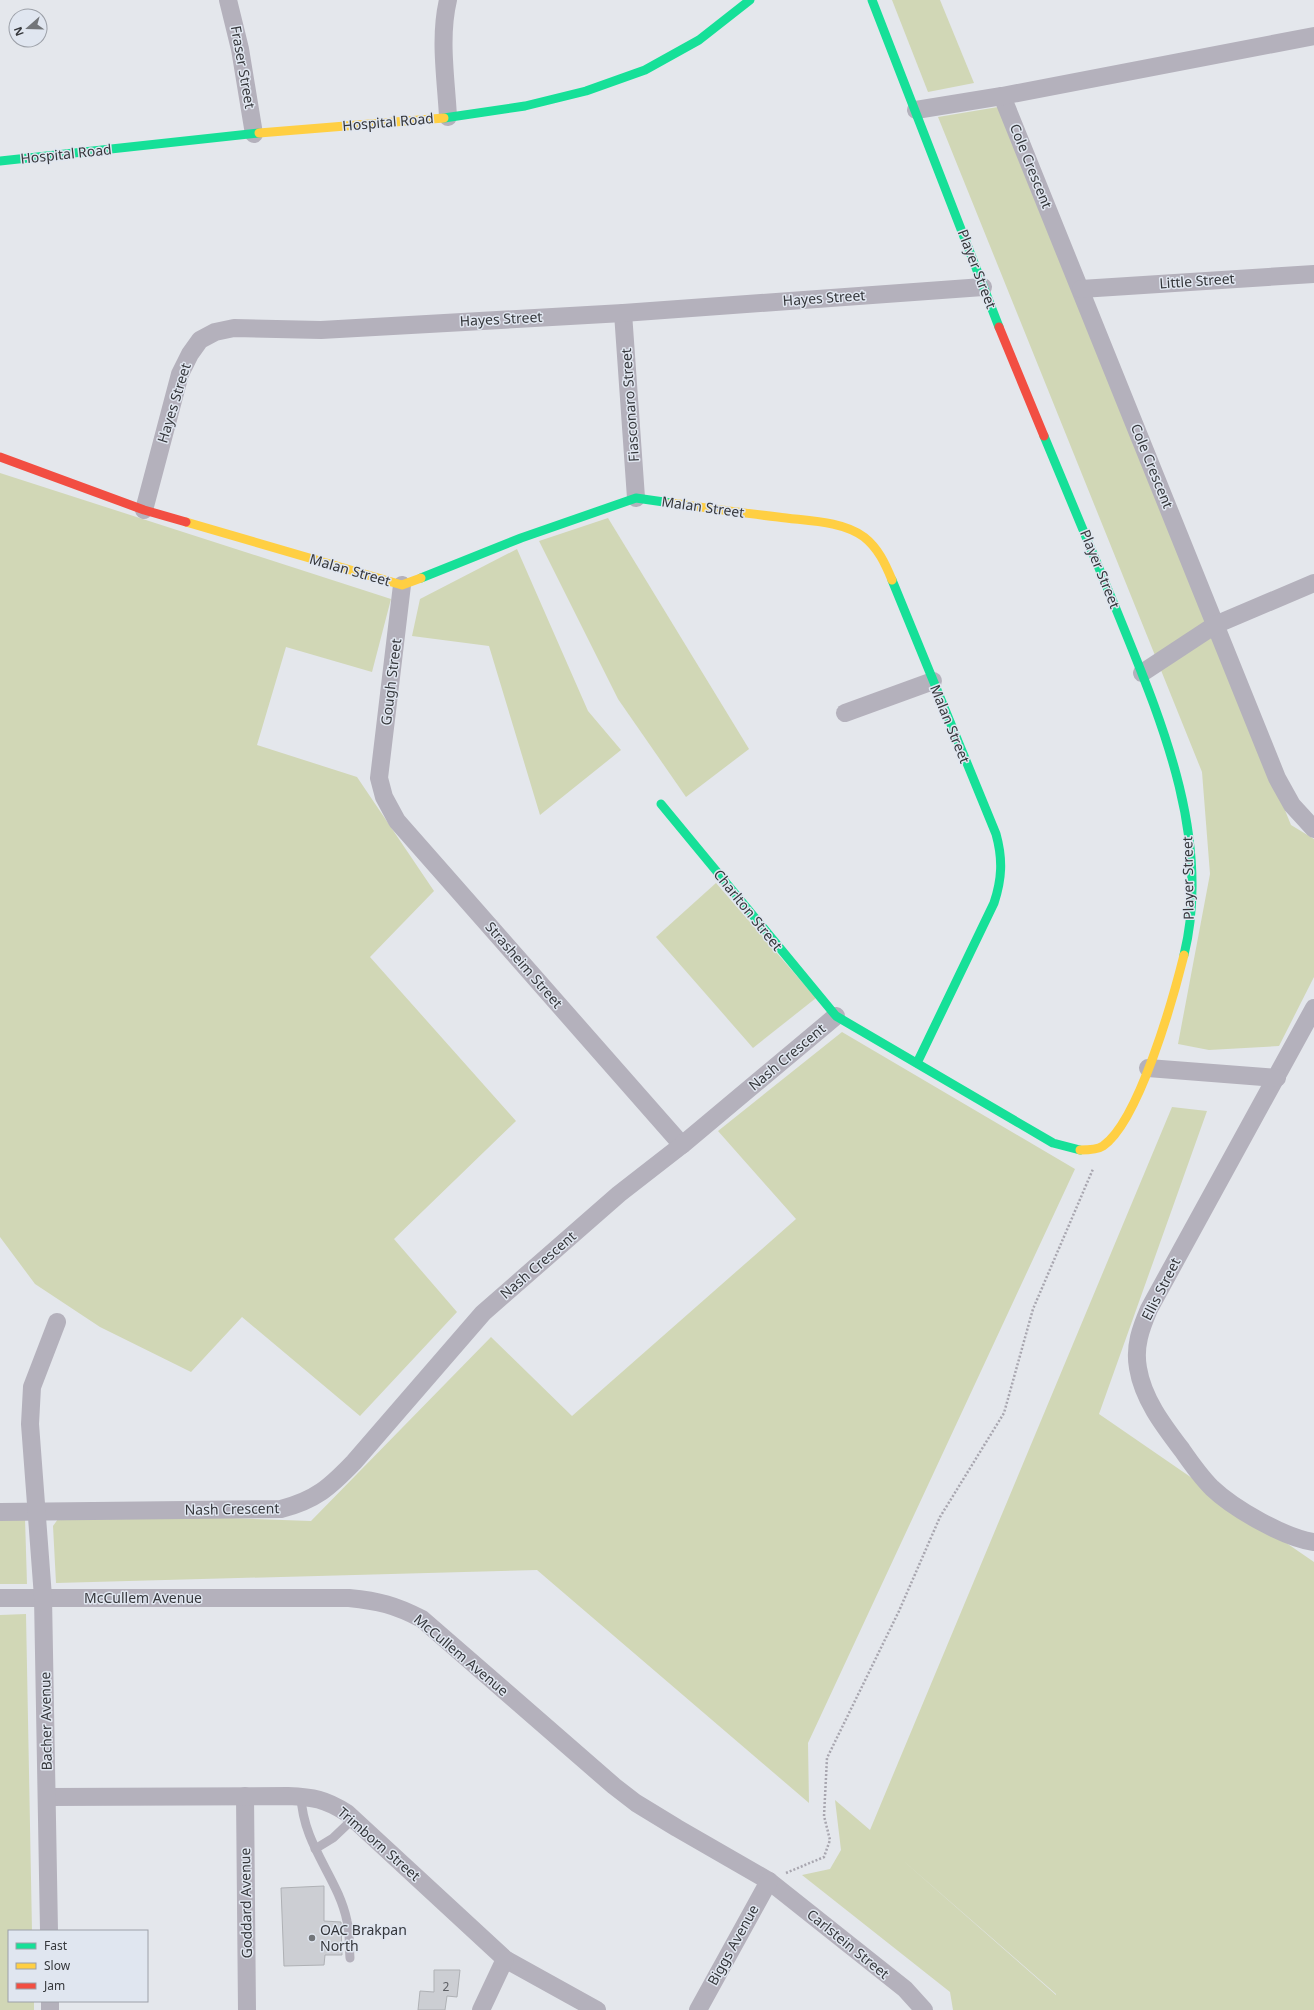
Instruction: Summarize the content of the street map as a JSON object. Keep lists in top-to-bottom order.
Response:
{
  "streets": {
    "street": [
      "Fraser Street",
      "Hospital Road",
      "Cole Crescent",
      "Player Street",
      "Little Street",
      "Hayes Street",
      "Fiasconaro Street",
      "Malan Street",
      "Gough Street",
      "Charlton Street",
      "Strasheim Street",
      "Nash Crescent",
      "Ellis Street",
      "McCullem Avenue",
      "Bacher Avenue",
      "Trimborn Street",
      "Goddard Avenue",
      "Carlstein Street",
      "Biggs Avenue"
    ]
  },
  "crossings": [
    ["Fraser Street", "Hospital Road"],
    ["Cole Crescent", "Little Street"],
    ["Player Street", "Hayes Street"],
    ["Player Street", "Nash Crescent"],
    ["Hayes Street", "Fiasconaro Street"],
    ["Hayes Street", "Malan Street"],
    ["Fiasconaro Street", "Malan Street"],
    ["Malan Street", "Gough Street"],
    ["Malan Street", "Nash Crescent"],
    ["Gough Street", "Strasheim Street"],
    ["Charlton Street", "Nash Crescent"],
    ["Strasheim Street", "Nash Crescent"],
    ["Nash Crescent", "Bacher Avenue"],
    ["McCullem Avenue", "Bacher Avenue"],
    ["McCullem Avenue", "Carlstein Street"],
    ["McCullem Avenue", "Biggs Avenue"],
    ["Bacher Avenue", "Trimborn Street"],
    ["Trimborn Street", "Goddard Avenue"],
    ["Carlstein Street", "Biggs Avenue"]
  ],
  "places": ["OAC Brakpan North"],
  "house_numbers": ["2"],
  "legend": ["Fast", "Slow", "Jam"],
  "north": "left"
}
